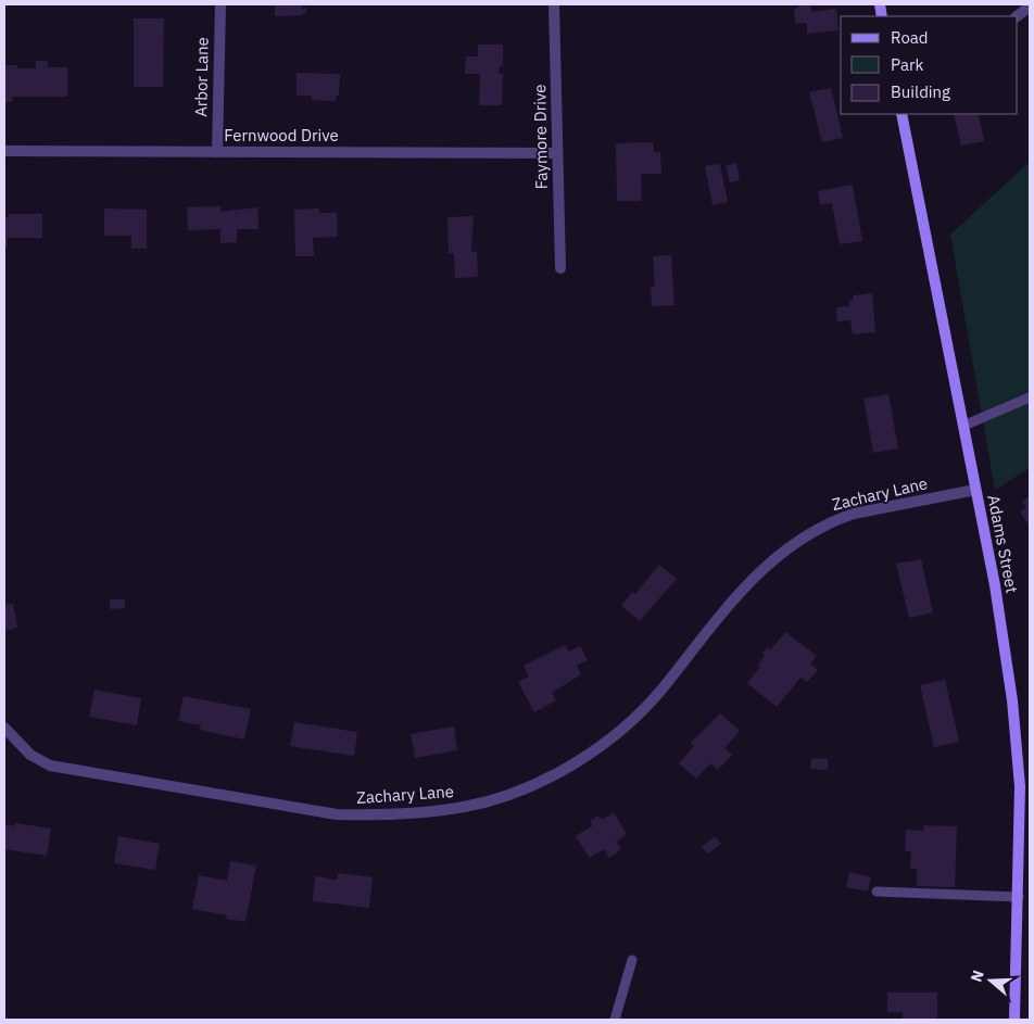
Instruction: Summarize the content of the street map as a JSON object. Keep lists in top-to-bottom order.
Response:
{
  "streets": {
    "street": [
      "Arbor Lane",
      "Fernwood Drive",
      "Faymore Drive",
      "Zachary Lane",
      "Adams Street"
    ]
  },
  "crossings": [
    ["Arbor Lane", "Fernwood Drive"],
    ["Fernwood Drive", "Faymore Drive"],
    ["Zachary Lane", "Adams Street"]
  ],
  "legend": ["Road", "Park", "Building"],
  "north": "left"
}
